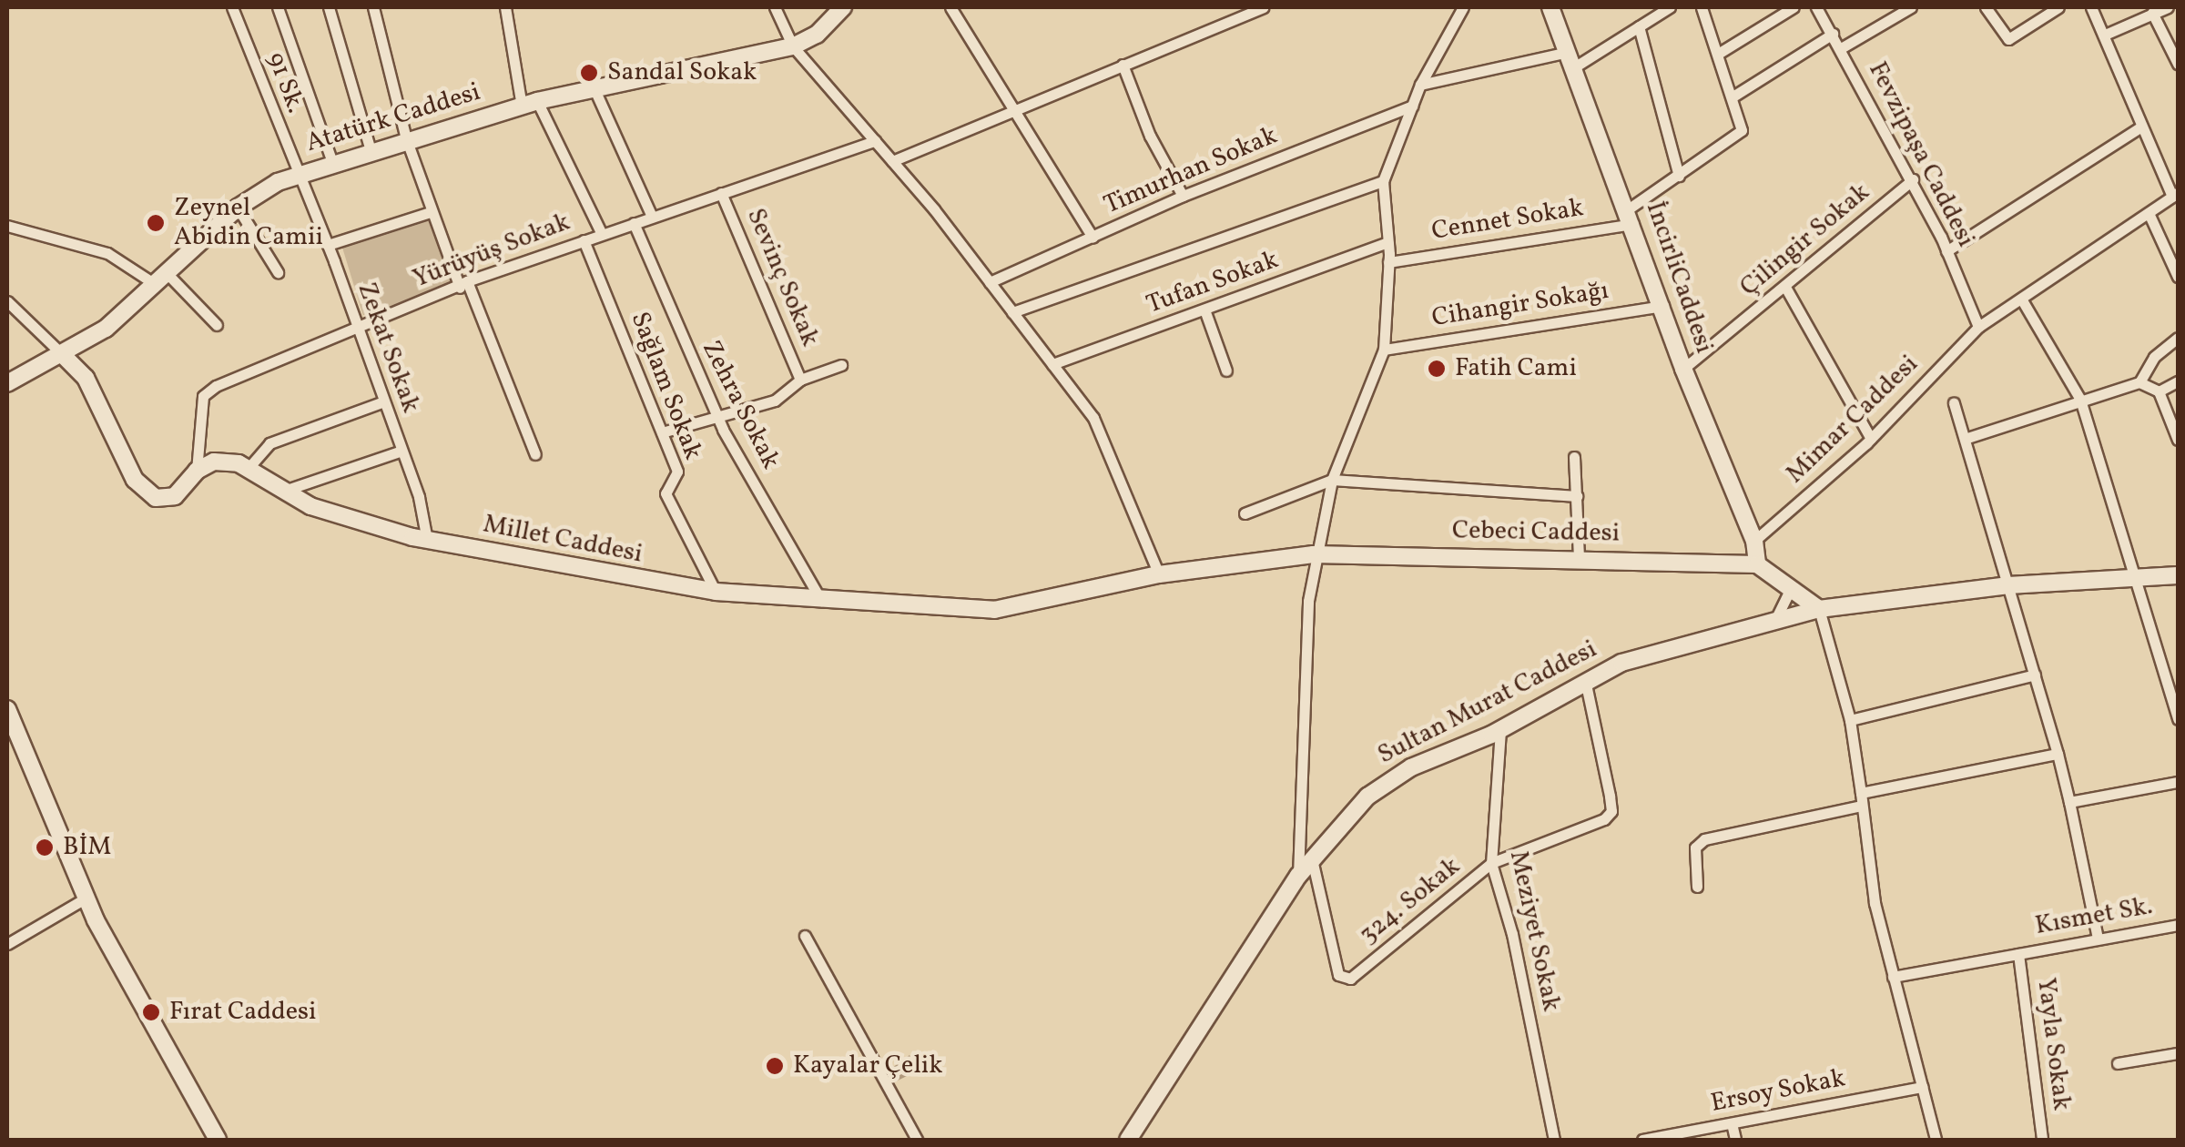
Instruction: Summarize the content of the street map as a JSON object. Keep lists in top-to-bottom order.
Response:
{
  "streets": {
    "street": [
      "91 Sk.",
      "Atatürk Caddesi",
      "Fevzipaşa Caddesi",
      "Timurhan Sokak",
      "Cennet Sokak",
      "Çilingir Sokak",
      "Yürüyüş Sokak",
      "Sevinç Sokak",
      "İncirliCaddesi",
      "Tufan Sokak",
      "Cihangir Sokağı",
      "Zekat Sokak",
      "Sağlam Sokak",
      "Zehra Sokak",
      "Mimar Caddesi",
      "Cebeci Caddesi",
      "Millet Caddesi",
      "Sultan Murat Caddesi",
      "324. Sokak",
      "Kısmet Sk.",
      "Meziyet Sokak",
      "Yayla Sokak",
      "Ersoy Sokak"
    ]
  },
  "crossings": [
    ["91 Sk.", "Atatürk Caddesi"],
    ["91 Sk.", "Zekat Sokak"],
    ["Atatürk Caddesi", "Zekat Sokak"],
    ["Fevzipaşa Caddesi", "Çilingir Sokak"],
    ["Fevzipaşa Caddesi", "Mimar Caddesi"],
    ["Cennet Sokak", "İncirliCaddesi"],
    ["Çilingir Sokak", "İncirliCaddesi"],
    ["Yürüyüş Sokak", "Sevinç Sokak"],
    ["Yürüyüş Sokak", "Zekat Sokak"],
    ["Yürüyüş Sokak", "Sağlam Sokak"],
    ["Yürüyüş Sokak", "Zehra Sokak"],
    ["Yürüyüş Sokak", "Millet Caddesi"],
    ["İncirliCaddesi", "Cihangir Sokağı"],
    ["İncirliCaddesi", "Mimar Caddesi"],
    ["İncirliCaddesi", "Cebeci Caddesi"],
    ["Zekat Sokak", "Millet Caddesi"],
    ["Sağlam Sokak", "Millet Caddesi"],
    ["Zehra Sokak", "Millet Caddesi"],
    ["Cebeci Caddesi", "Millet Caddesi"],
    ["Sultan Murat Caddesi", "324. Sokak"],
    ["Sultan Murat Caddesi", "Meziyet Sokak"],
    ["324. Sokak", "Meziyet Sokak"],
    ["Kısmet Sk.", "Yayla Sokak"]
  ],
  "places": [
    "Sandal Sokak",
    "Zeynel Abidin Camii",
    "Fatih Cami",
    "BİM",
    "Fırat Caddesi",
    "Kayalar Çelik"
  ]
}
